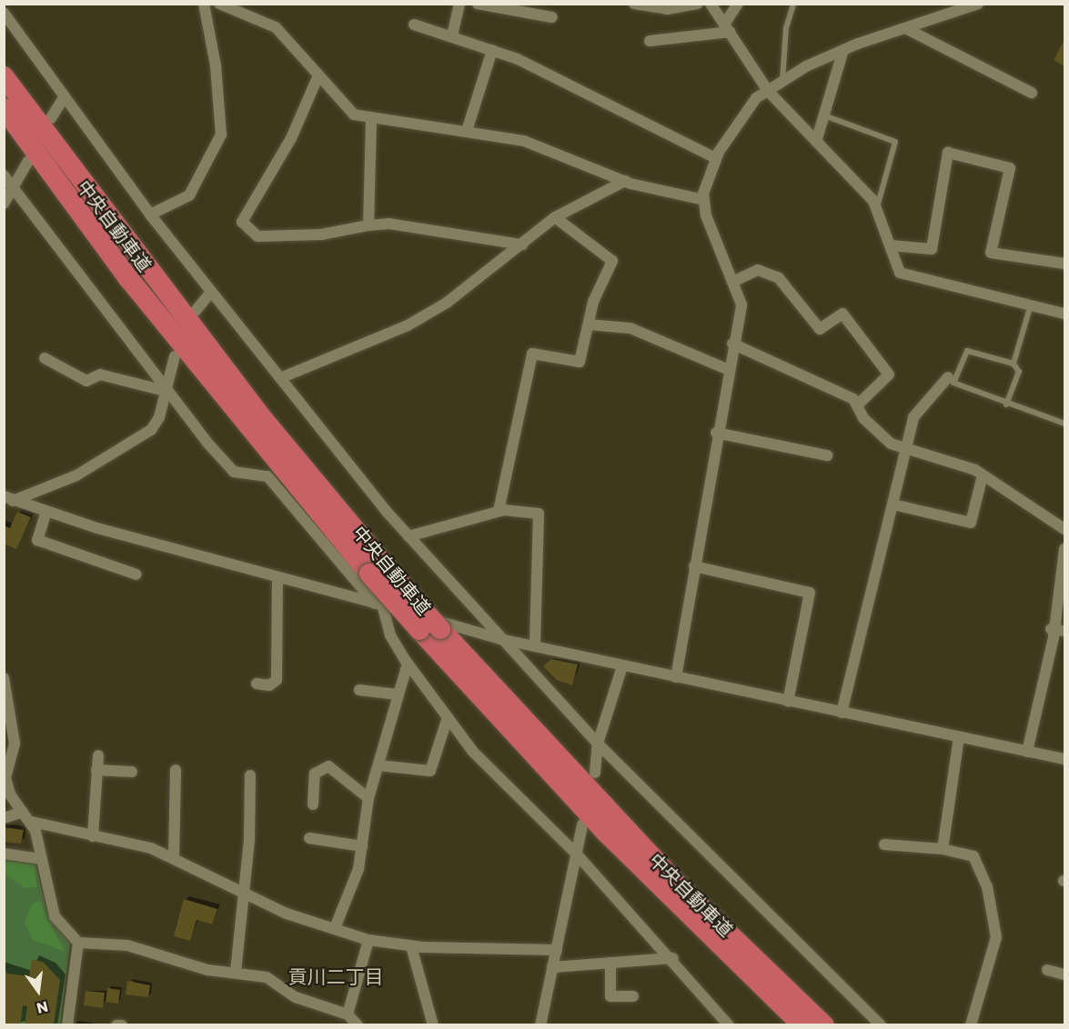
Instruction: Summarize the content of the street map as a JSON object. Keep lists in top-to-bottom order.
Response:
{
  "streets": {
    "highway": ["中央自動車道"]
  },
  "districts": ["貢川二丁目"],
  "north": "bottom"
}
